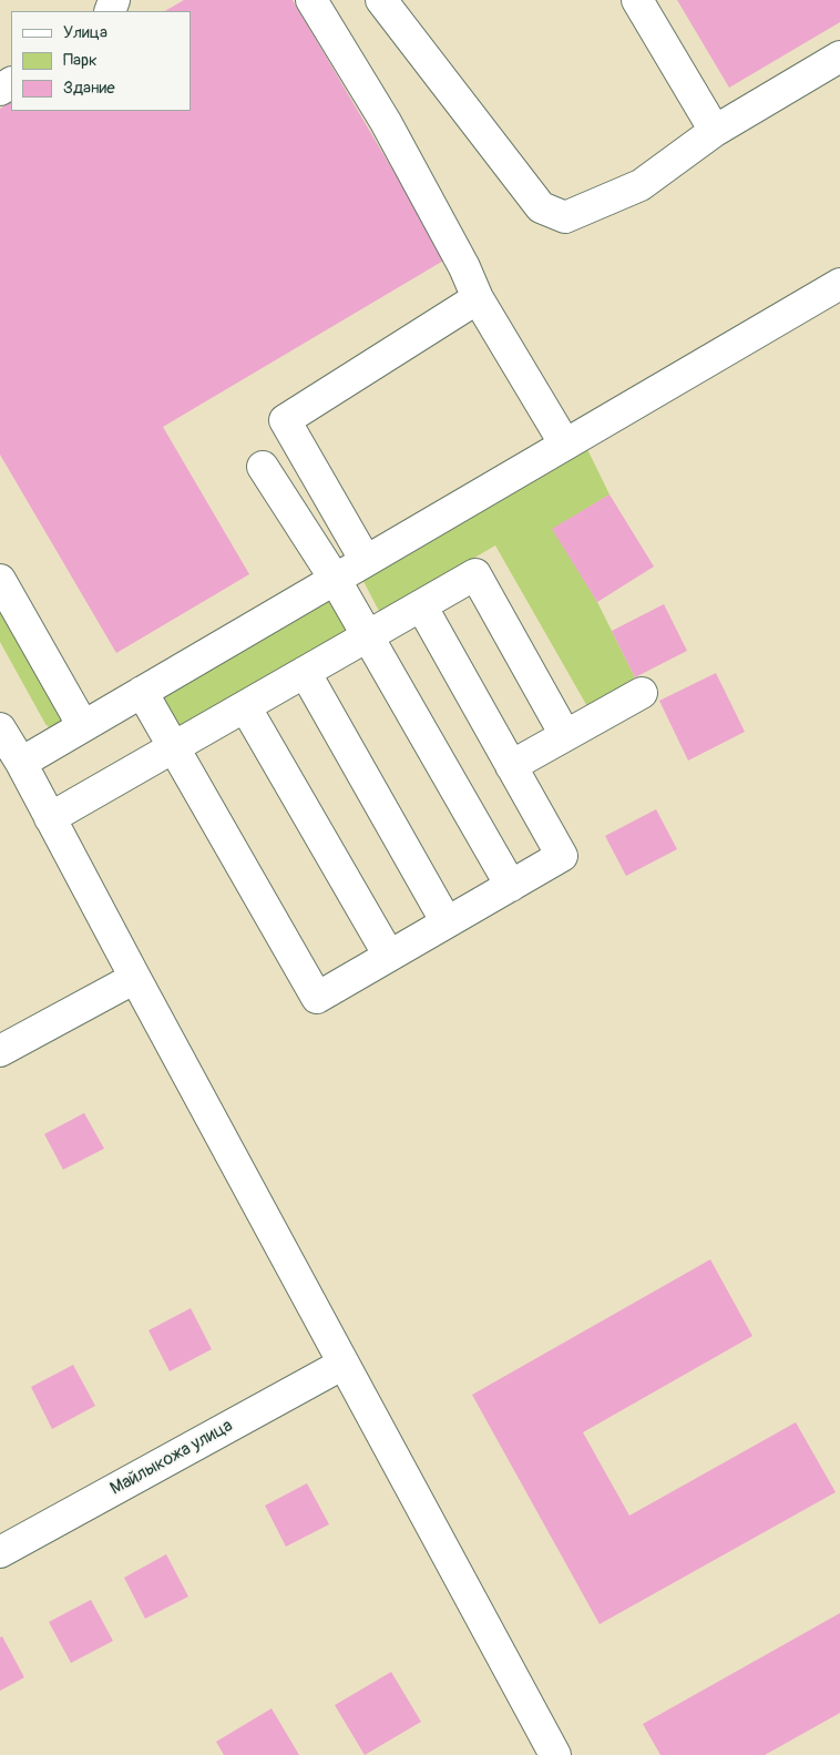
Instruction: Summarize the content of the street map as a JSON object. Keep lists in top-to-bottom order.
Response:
{
  "streets": {
    "street": ["Майлыкожа улица"]
  },
  "legend": ["Улица", "Парк", "Здание"]
}
